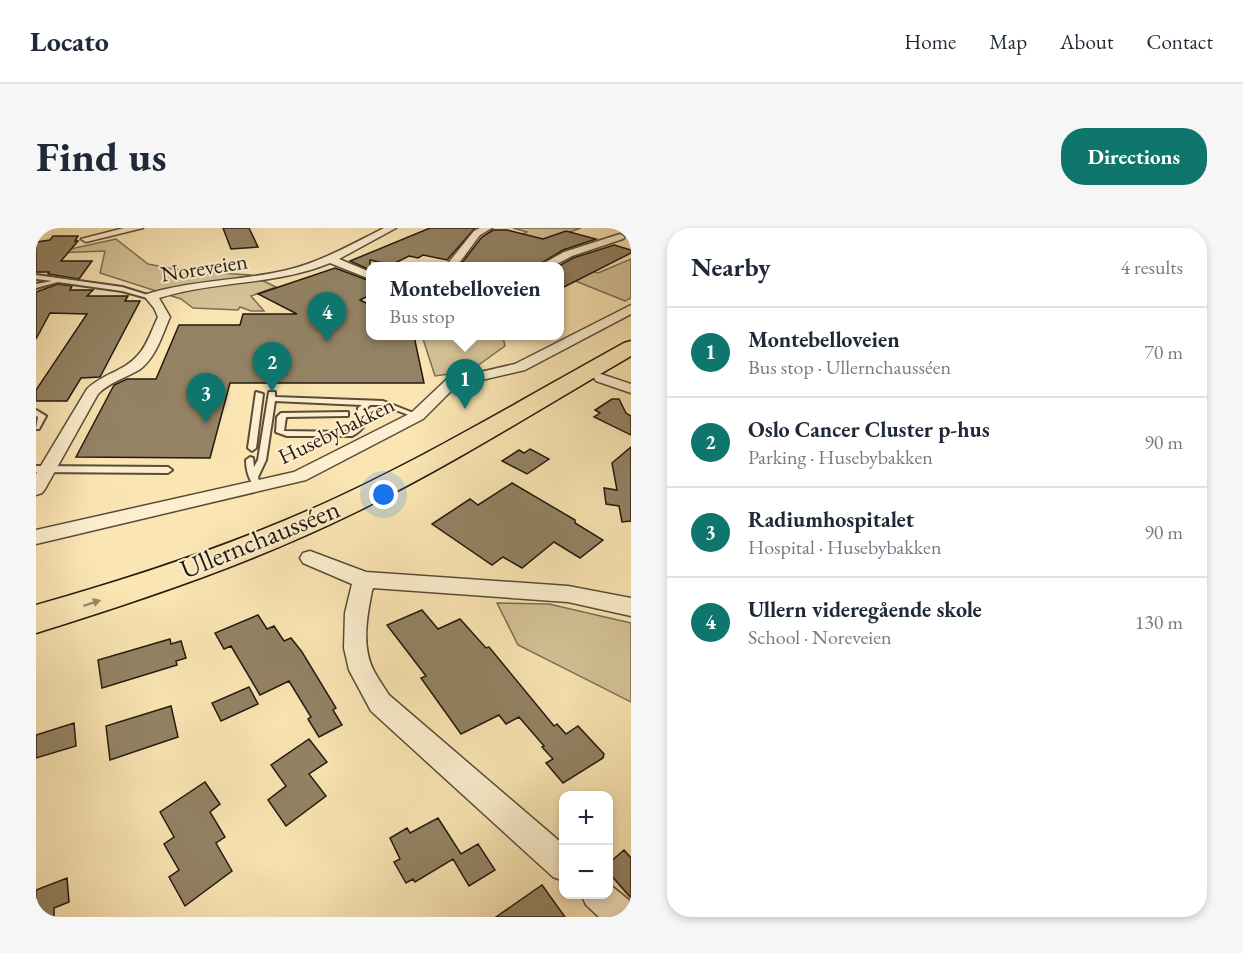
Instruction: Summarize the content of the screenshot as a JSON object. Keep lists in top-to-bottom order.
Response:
{
  "streets": {
    "highway": ["Ullernchausséen"],
    "street": ["Noreveien", "Husebybakken"]
  },
  "page": {
    "header": "Locato",
    "nav": [
      "Home",
      "Map",
      "About",
      "Contact"
    ],
    "buttons": "Directions",
    "title": "Find us",
    "heading": ["Nearby", "4 results"],
    "popup": ["Montebelloveien", "Bus stop"],
    "pins": [
      "4",
      "2",
      "1",
      "3"
    ],
    "list": [
      {
        "mark": "1",
        "name": "Montebelloveien",
        "note": "Bus stop · Ullernchausséen",
        "value": "70 m"
      },
      {
        "mark": "2",
        "name": "Oslo Cancer Cluster p-hus",
        "note": "Parking · Husebybakken",
        "value": "90 m"
      },
      {
        "mark": "3",
        "name": "Radiumhospitalet",
        "note": "Hospital · Husebybakken",
        "value": "90 m"
      },
      {
        "mark": "4",
        "name": "Ullern videregående skole",
        "note": "School · Noreveien",
        "value": "130 m"
      }
    ],
    "map_buttons": ["+", "−"]
  }
}
